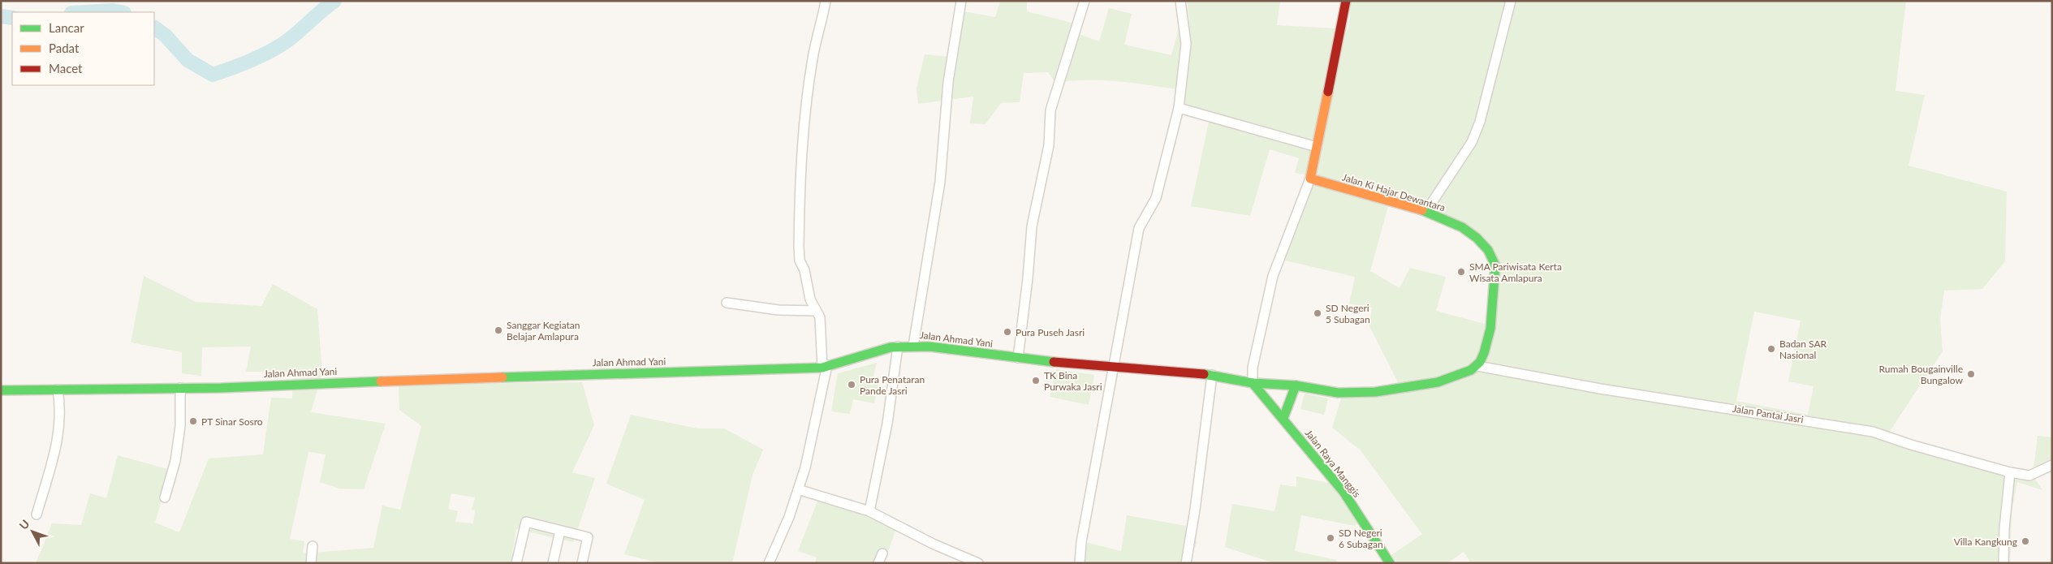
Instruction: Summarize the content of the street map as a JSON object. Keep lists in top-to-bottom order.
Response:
{
  "streets": {
    "main road": ["Jalan Ki Hajar Dewantara", "Jalan Ahmad Yani", "Jalan Raya Manggis"],
    "street": ["Jalan Pantai Jasri"]
  },
  "crossings": [
    ["Jalan Ki Hajar Dewantara", "Jalan Pantai Jasri"],
    ["Jalan Ahmad Yani", "Jalan Raya Manggis"]
  ],
  "places": [
    "SMA Pariwisata Kerta Wisata Amlapura",
    "SD Negeri 5 Subagan",
    "Sanggar Kegiatan Belajar Amlapura",
    "Pura Puseh Jasri",
    "Badan SAR Nasional",
    "Rumah Bougainville Bungalow",
    "TK Bina Purwaka Jasri",
    "Pura Penataran Pande Jasri",
    "PT Sinar Sosro",
    "SD Negeri 6 Subagan",
    "Villa Kangkung"
  ],
  "legend": ["Lancar", "Padat", "Macet"],
  "north": "top left"
}
